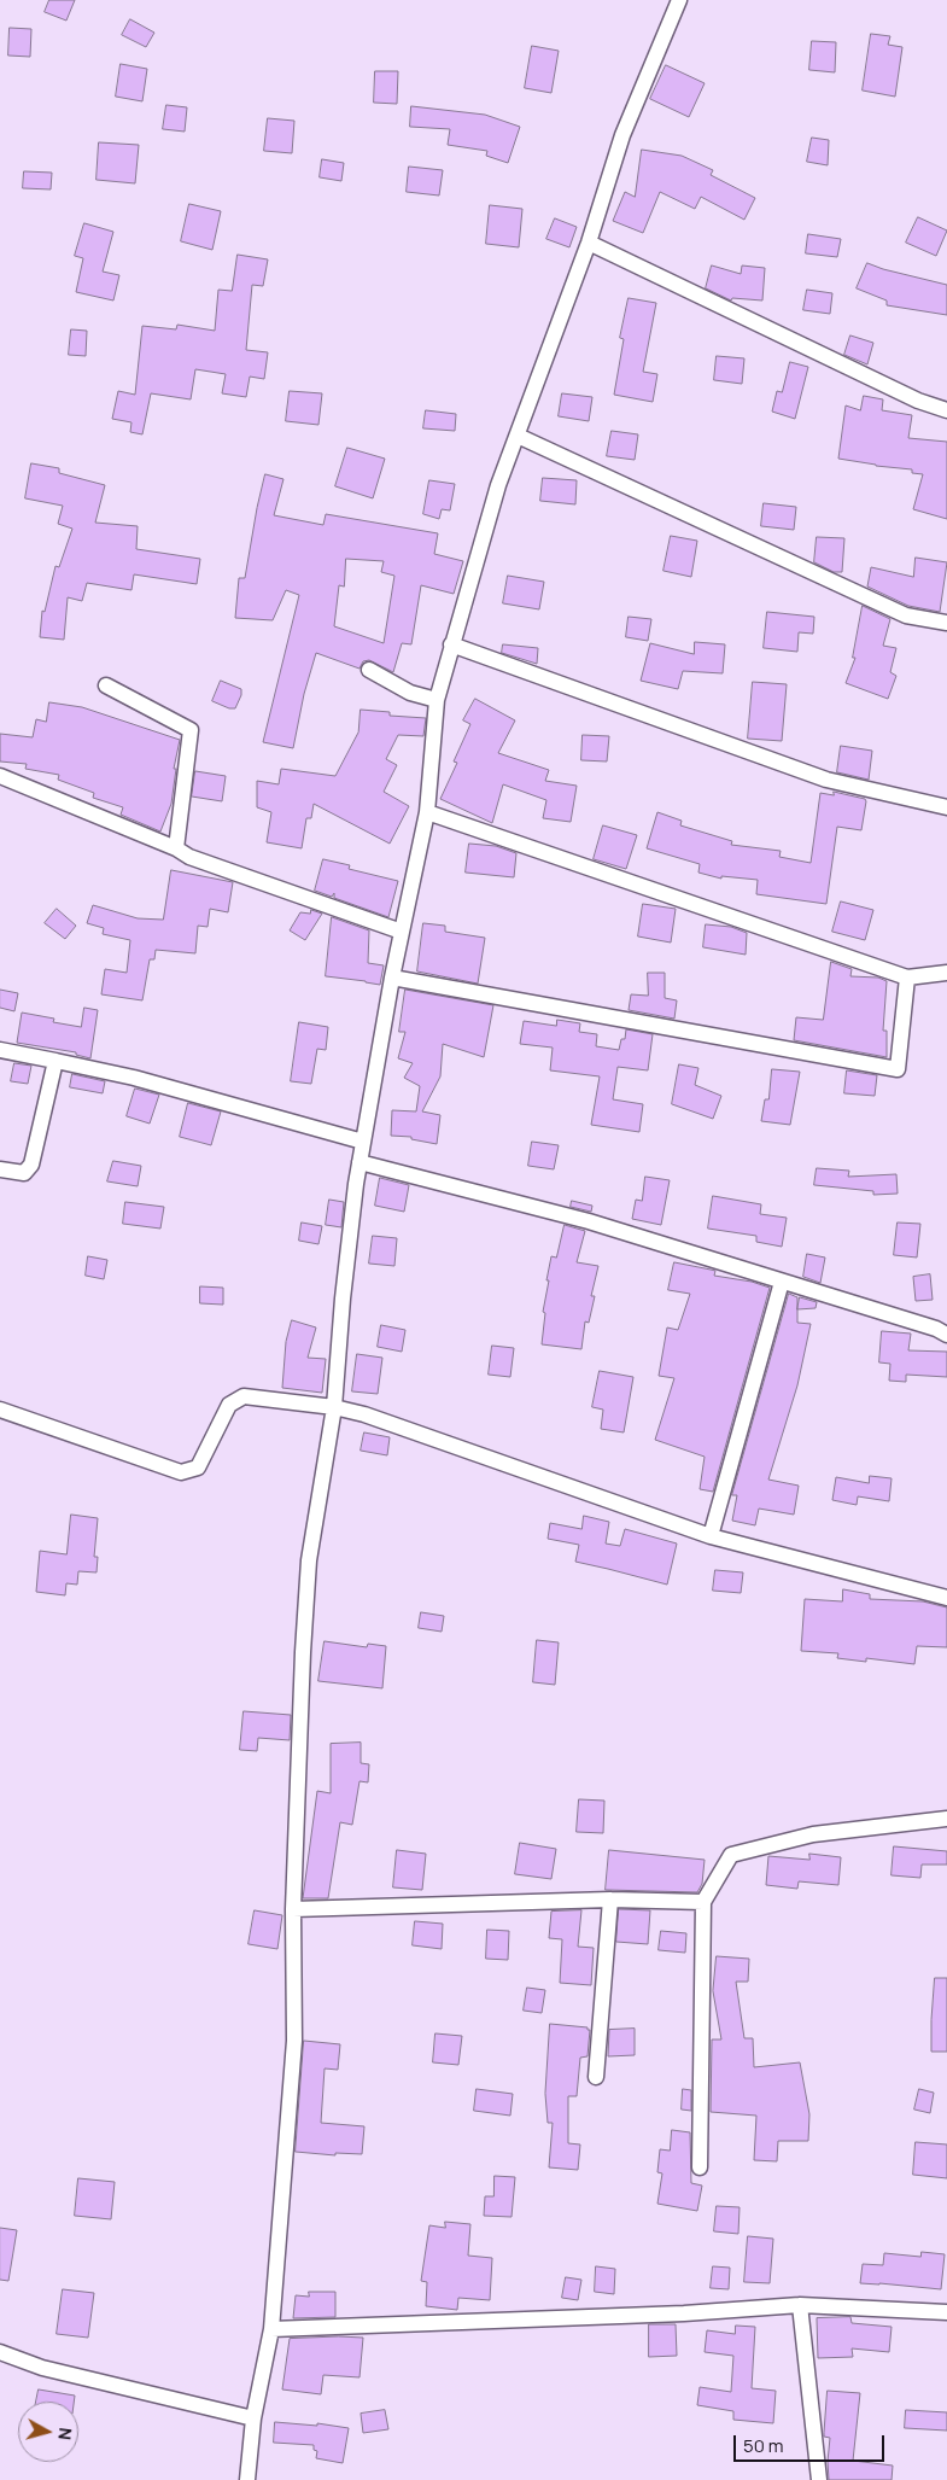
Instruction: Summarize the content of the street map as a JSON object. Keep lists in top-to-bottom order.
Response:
{
  "scale_bar": "50 m",
  "north": "right"
}
